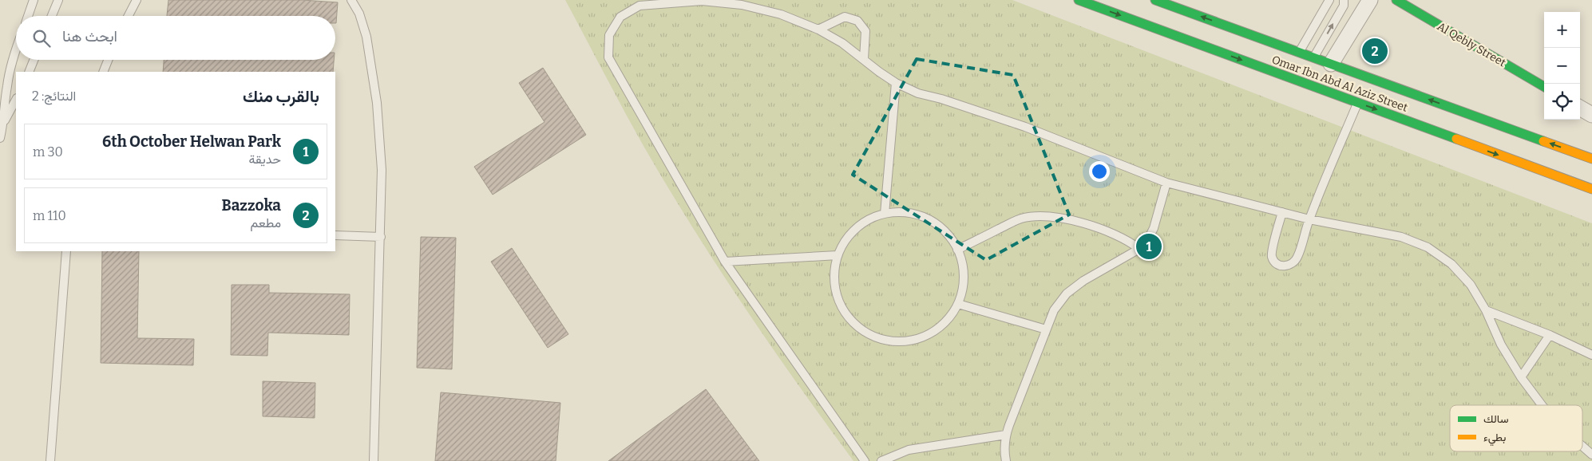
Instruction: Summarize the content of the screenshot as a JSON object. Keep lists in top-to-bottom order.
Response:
{
  "streets": {
    "main road": ["Al Qebly Street", "Omar Ibn Abd Al Aziz Street"]
  },
  "legend": ["سالك", "بطيء"],
  "page": {
    "map_buttons": ["+", "−"],
    "search": "ابحث هنا",
    "pins": ["2", "1"],
    "heading": ["بالقرب منك", "النتائج: 2"],
    "list": [
      {
        "mark": "1",
        "name": "6th October Helwan Park",
        "note": "حديقة",
        "value": "30 m"
      },
      {
        "mark": "2",
        "name": "Bazzoka",
        "note": "مطعم",
        "value": "110 m"
      }
    ]
  }
}
